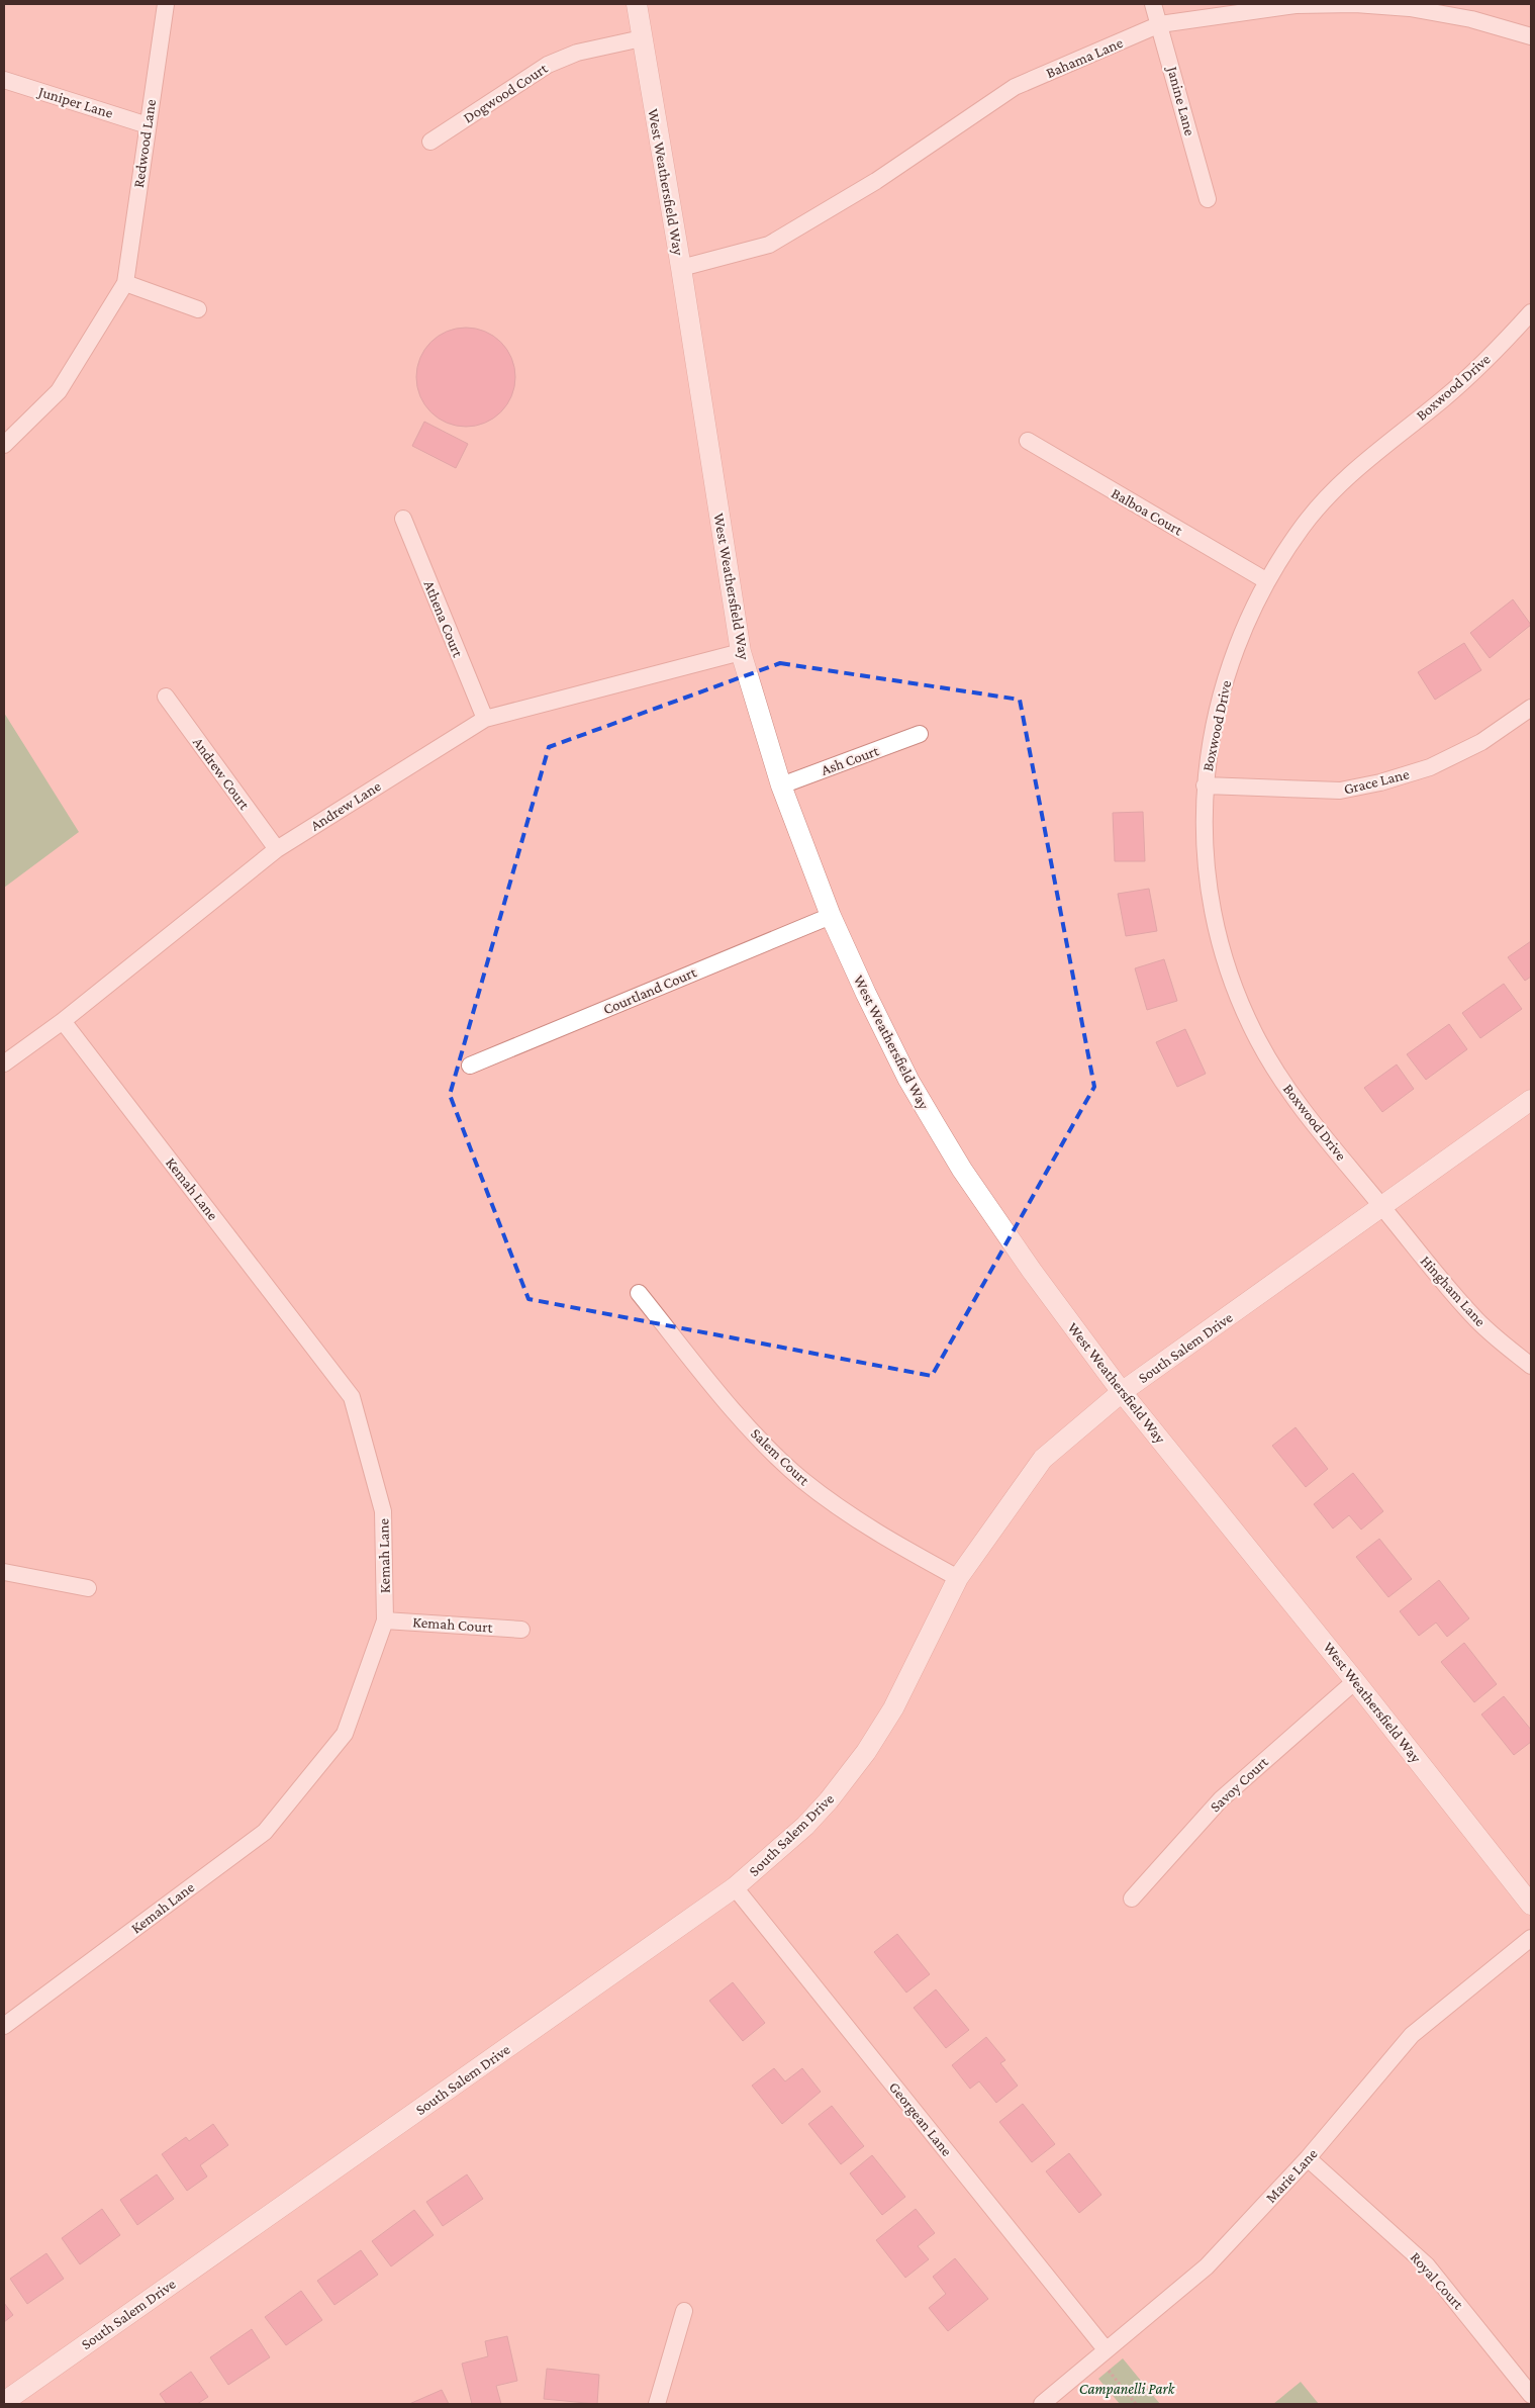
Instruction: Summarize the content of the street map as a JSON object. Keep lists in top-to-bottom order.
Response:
{
  "streets": {
    "street": [
      "Bahama Lane",
      "Dogwood Court",
      "Janine Lane",
      "Juniper Lane",
      "Redwood Lane",
      "West Weathersfield Way",
      "Boxwood Drive",
      "Balboa Court",
      "Athena Court",
      "Ash Court",
      "Andrew Court",
      "Grace Lane",
      "Andrew Lane",
      "Courtland Court",
      "Kemah Lane",
      "Hingham Lane",
      "South Salem Drive",
      "Salem Court",
      "Kemah Court",
      "Savoy Court",
      "Georgean Lane",
      "Marie Lane",
      "Royal Court"
    ]
  },
  "crossings": [
    ["Bahama Lane", "Janine Lane"],
    ["Bahama Lane", "West Weathersfield Way"],
    ["Dogwood Court", "West Weathersfield Way"],
    ["Juniper Lane", "Redwood Lane"],
    ["West Weathersfield Way", "Ash Court"],
    ["West Weathersfield Way", "Andrew Lane"],
    ["West Weathersfield Way", "Courtland Court"],
    ["West Weathersfield Way", "South Salem Drive"],
    ["West Weathersfield Way", "Savoy Court"],
    ["Boxwood Drive", "Balboa Court"],
    ["Boxwood Drive", "Grace Lane"],
    ["Boxwood Drive", "Hingham Lane"],
    ["Boxwood Drive", "South Salem Drive"],
    ["Athena Court", "Andrew Lane"],
    ["Andrew Court", "Andrew Lane"],
    ["Andrew Lane", "Kemah Lane"],
    ["Kemah Lane", "Kemah Court"],
    ["Hingham Lane", "South Salem Drive"],
    ["South Salem Drive", "Salem Court"],
    ["South Salem Drive", "Georgean Lane"],
    ["Georgean Lane", "Marie Lane"],
    ["Marie Lane", "Royal Court"]
  ],
  "parks": ["Campanelli Park"]
}
